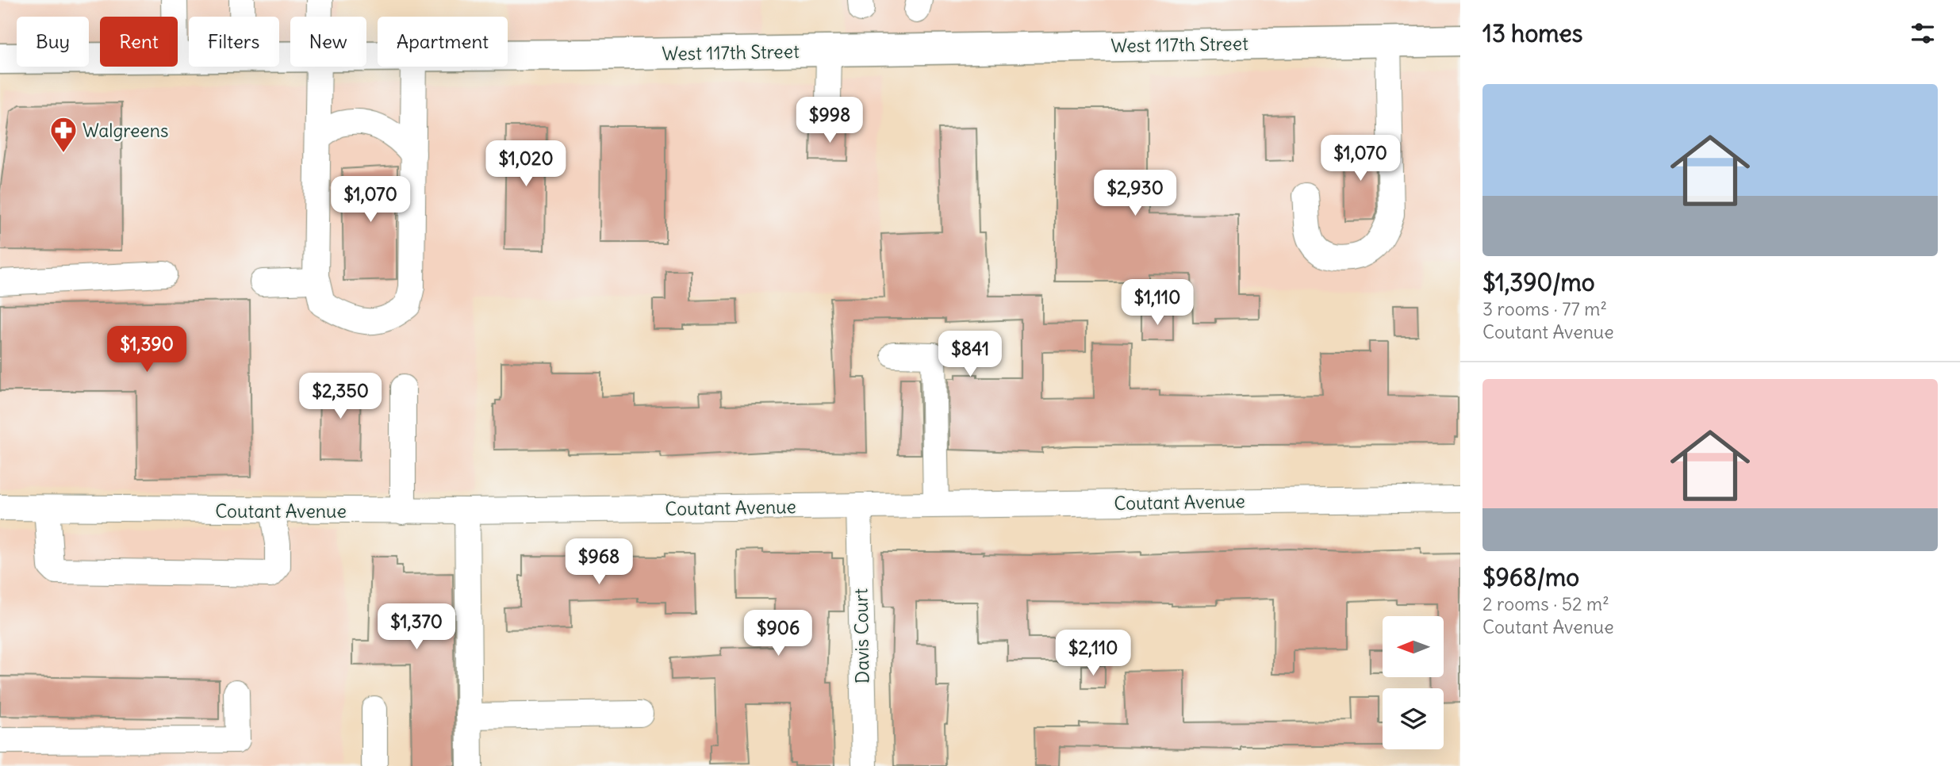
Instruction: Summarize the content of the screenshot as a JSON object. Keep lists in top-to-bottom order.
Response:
{
  "streets": {
    "main road": ["West 117th Street"],
    "street": ["Coutant Avenue", "Davis Court"]
  },
  "crossings": [
    ["Coutant Avenue", "Davis Court"]
  ],
  "places": {
    "pharmacy": ["Walgreens"]
  },
  "north": "left",
  "page": {
    "heading": "13 homes",
    "chip": [
      "Buy",
      "Rent",
      "Filters",
      "New",
      "Apartment"
    ],
    "list": [
      {
        "name": "$1,390/mo",
        "note": "3 rooms · 77 m² · Coutant Avenue"
      },
      {
        "name": "$968/mo",
        "note": "2 rooms · 52 m² · Coutant Avenue"
      }
    ],
    "price": [
      "$998",
      "$1,070",
      "$1,020",
      "$2,930",
      "$1,070",
      "$1,110",
      "$1,390",
      "$841",
      "$2,350",
      "$968",
      "$1,370",
      "$906",
      "$2,110"
    ]
  }
}
